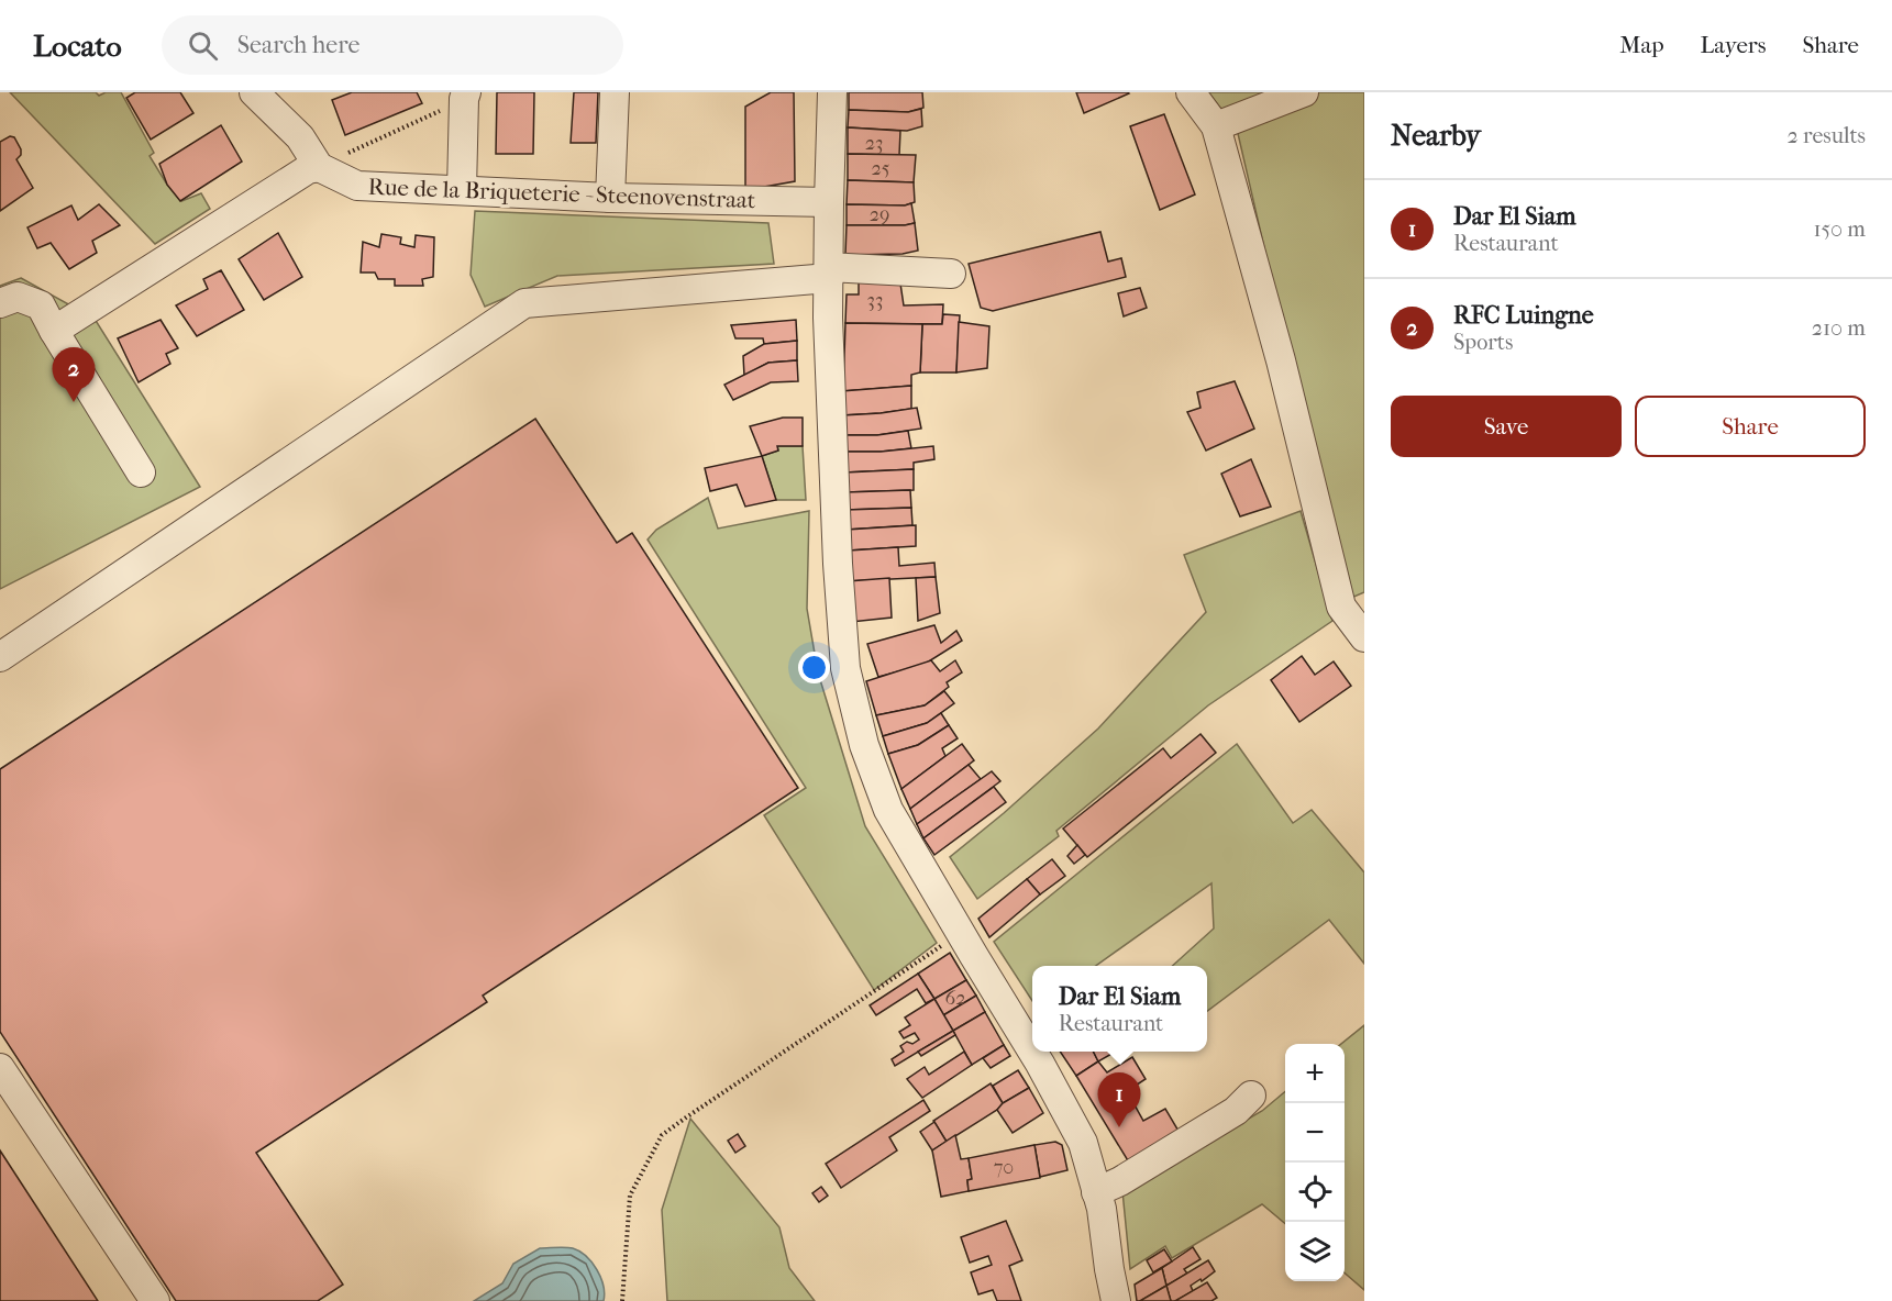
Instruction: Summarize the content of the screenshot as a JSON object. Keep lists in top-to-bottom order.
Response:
{
  "streets": {
    "street": ["Rue de la Briqueterie - Steenovenstraat"]
  },
  "house_numbers": [
    "23",
    "25",
    "29",
    "33",
    "62",
    "70"
  ],
  "page": {
    "header": "Locato",
    "search": "Search here",
    "nav": ["Map", "Layers", "Share"],
    "heading": ["Nearby", "2 results"],
    "list": [
      {
        "mark": "1",
        "name": "Dar El Siam",
        "note": "Restaurant",
        "value": "150 m"
      },
      {
        "mark": "2",
        "name": "RFC Luingne",
        "note": "Sports",
        "value": "210 m"
      }
    ],
    "pins": ["2", "1"],
    "buttons": ["Save", "Share"],
    "popup": ["Dar El Siam", "Restaurant"],
    "map_buttons": ["+", "−"]
  }
}
